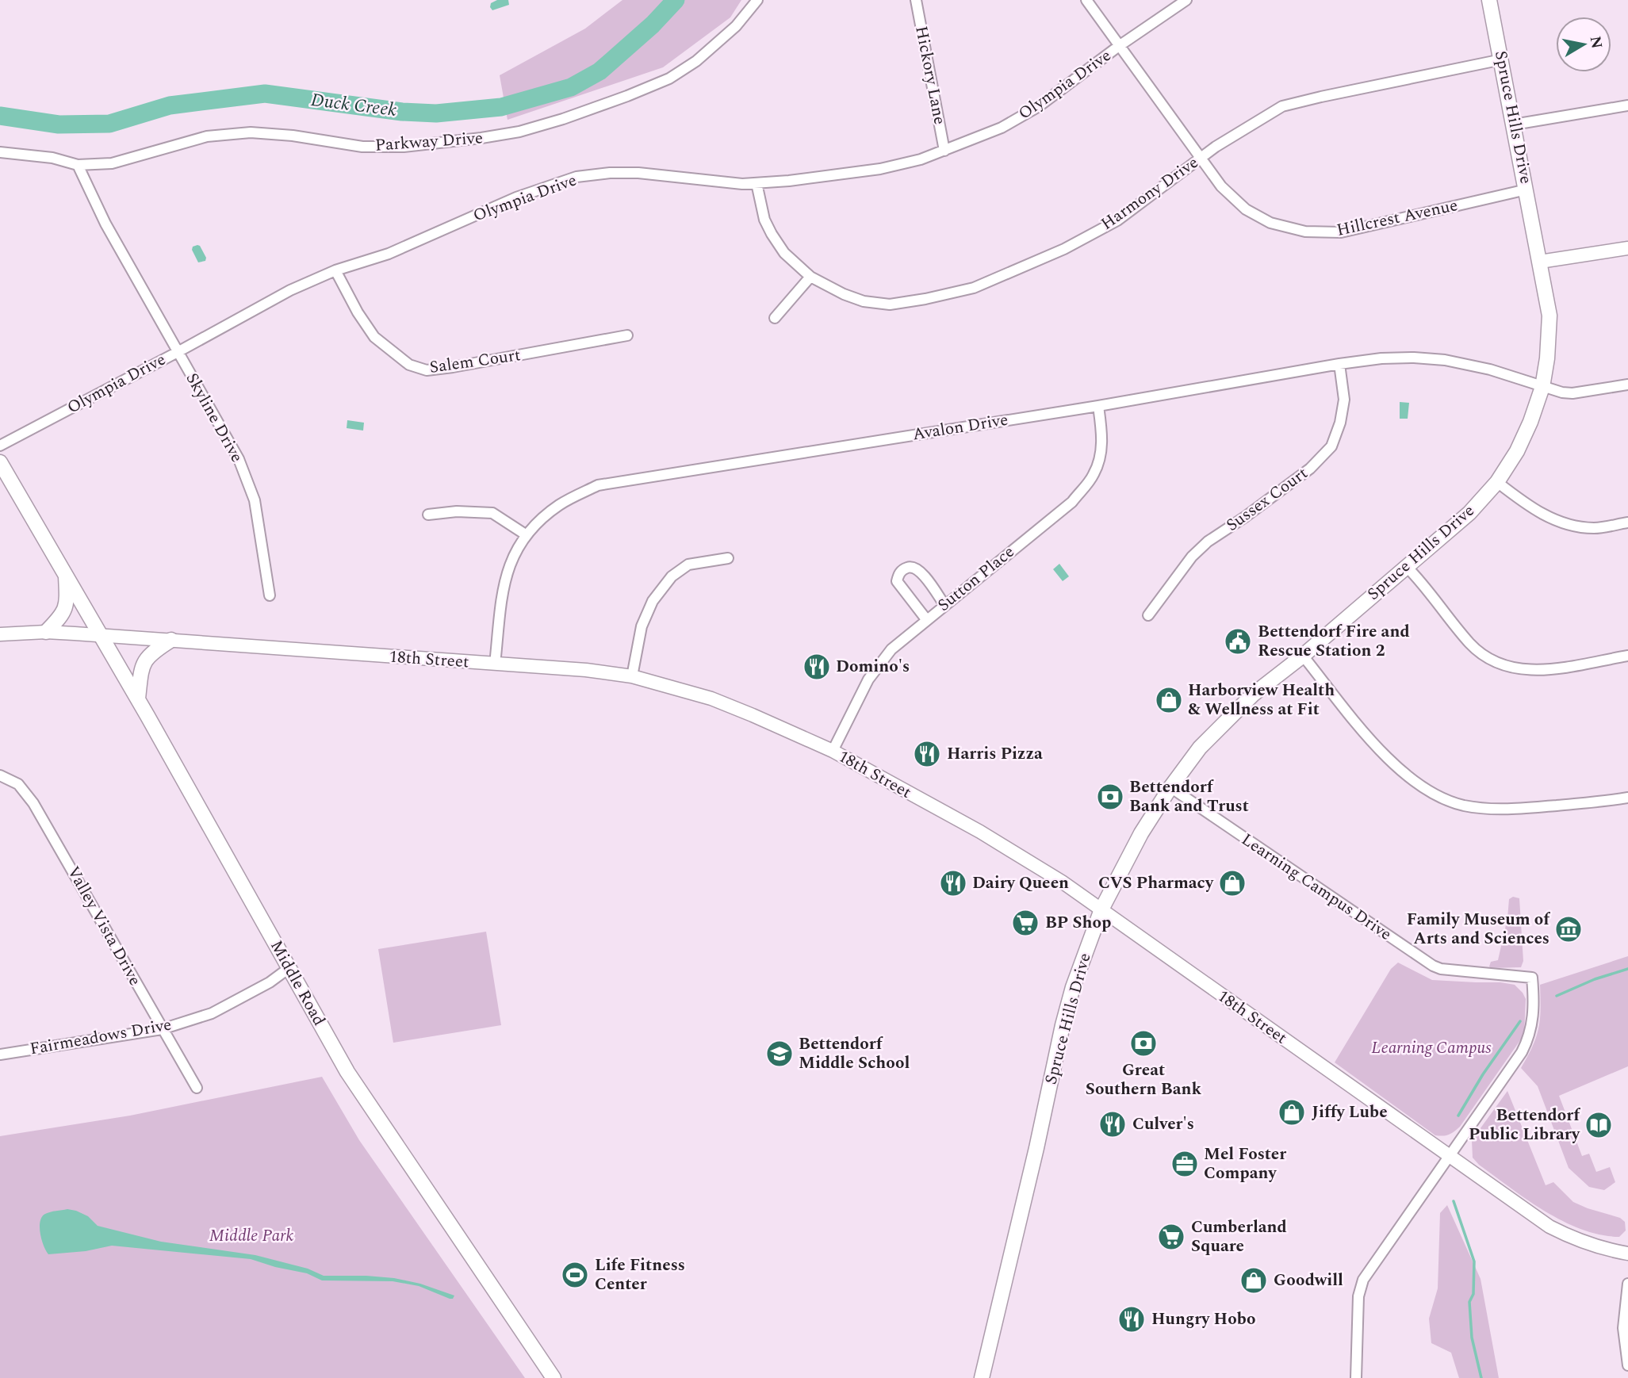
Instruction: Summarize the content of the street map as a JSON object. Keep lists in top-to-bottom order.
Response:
{
  "streets": {
    "main road": ["Spruce Hills Drive", "Middle Road"],
    "street": [
      "Hickory Lane",
      "Olympia Drive",
      "Parkway Drive",
      "Harmony Drive",
      "Hillcrest Avenue",
      "Salem Court",
      "Skyline Drive",
      "Avalon Drive",
      "Sussex Court",
      "Sutton Place",
      "18th Street",
      "Learning Campus Drive",
      "Valley Vista Drive",
      "Fairmeadows Drive"
    ]
  },
  "crossings": [
    ["Hickory Lane", "Olympia Drive"],
    ["Olympia Drive", "Harmony Drive"],
    ["Olympia Drive", "Hillcrest Avenue"],
    ["Olympia Drive", "Salem Court"],
    ["Olympia Drive", "Skyline Drive"],
    ["Spruce Hills Drive", "Harmony Drive"],
    ["Spruce Hills Drive", "Hillcrest Avenue"],
    ["Spruce Hills Drive", "Avalon Drive"],
    ["Spruce Hills Drive", "18th Street"],
    ["Spruce Hills Drive", "Learning Campus Drive"],
    ["Parkway Drive", "Skyline Drive"],
    ["Harmony Drive", "Hillcrest Avenue"],
    ["Avalon Drive", "Sussex Court"],
    ["Avalon Drive", "Sutton Place"],
    ["Avalon Drive", "18th Street"],
    ["Sutton Place", "18th Street"],
    ["18th Street", "Learning Campus Drive"],
    ["18th Street", "Middle Road"],
    ["Valley Vista Drive", "Fairmeadows Drive"],
    ["Middle Road", "Fairmeadows Drive"]
  ],
  "water": ["Duck Creek"],
  "parks": ["Learning Campus", "Middle Park"],
  "places": {
    "public building": ["Bettendorf Fire and Rescue Station 2"],
    "restaurant": [
      "Domino's",
      "Harris Pizza",
      "Dairy Queen",
      "Culver's",
      "Hungry Hobo"
    ],
    "shop": [
      "Harborview Health & Wellness at Fit",
      "CVS Pharmacy",
      "Jiffy Lube",
      "Goodwill"
    ],
    "bank": ["Bettendorf Bank and Trust", "Great Southern Bank"],
    "supermarket": ["BP Shop", "Cumberland Square"],
    "museum": ["Family Museum of Arts and Sciences"],
    "school or university": ["Bettendorf Middle School"],
    "library": ["Bettendorf Public Library"],
    "office": ["Mel Foster Company"],
    "sports": ["Life Fitness Center"]
  },
  "north": "right"
}
